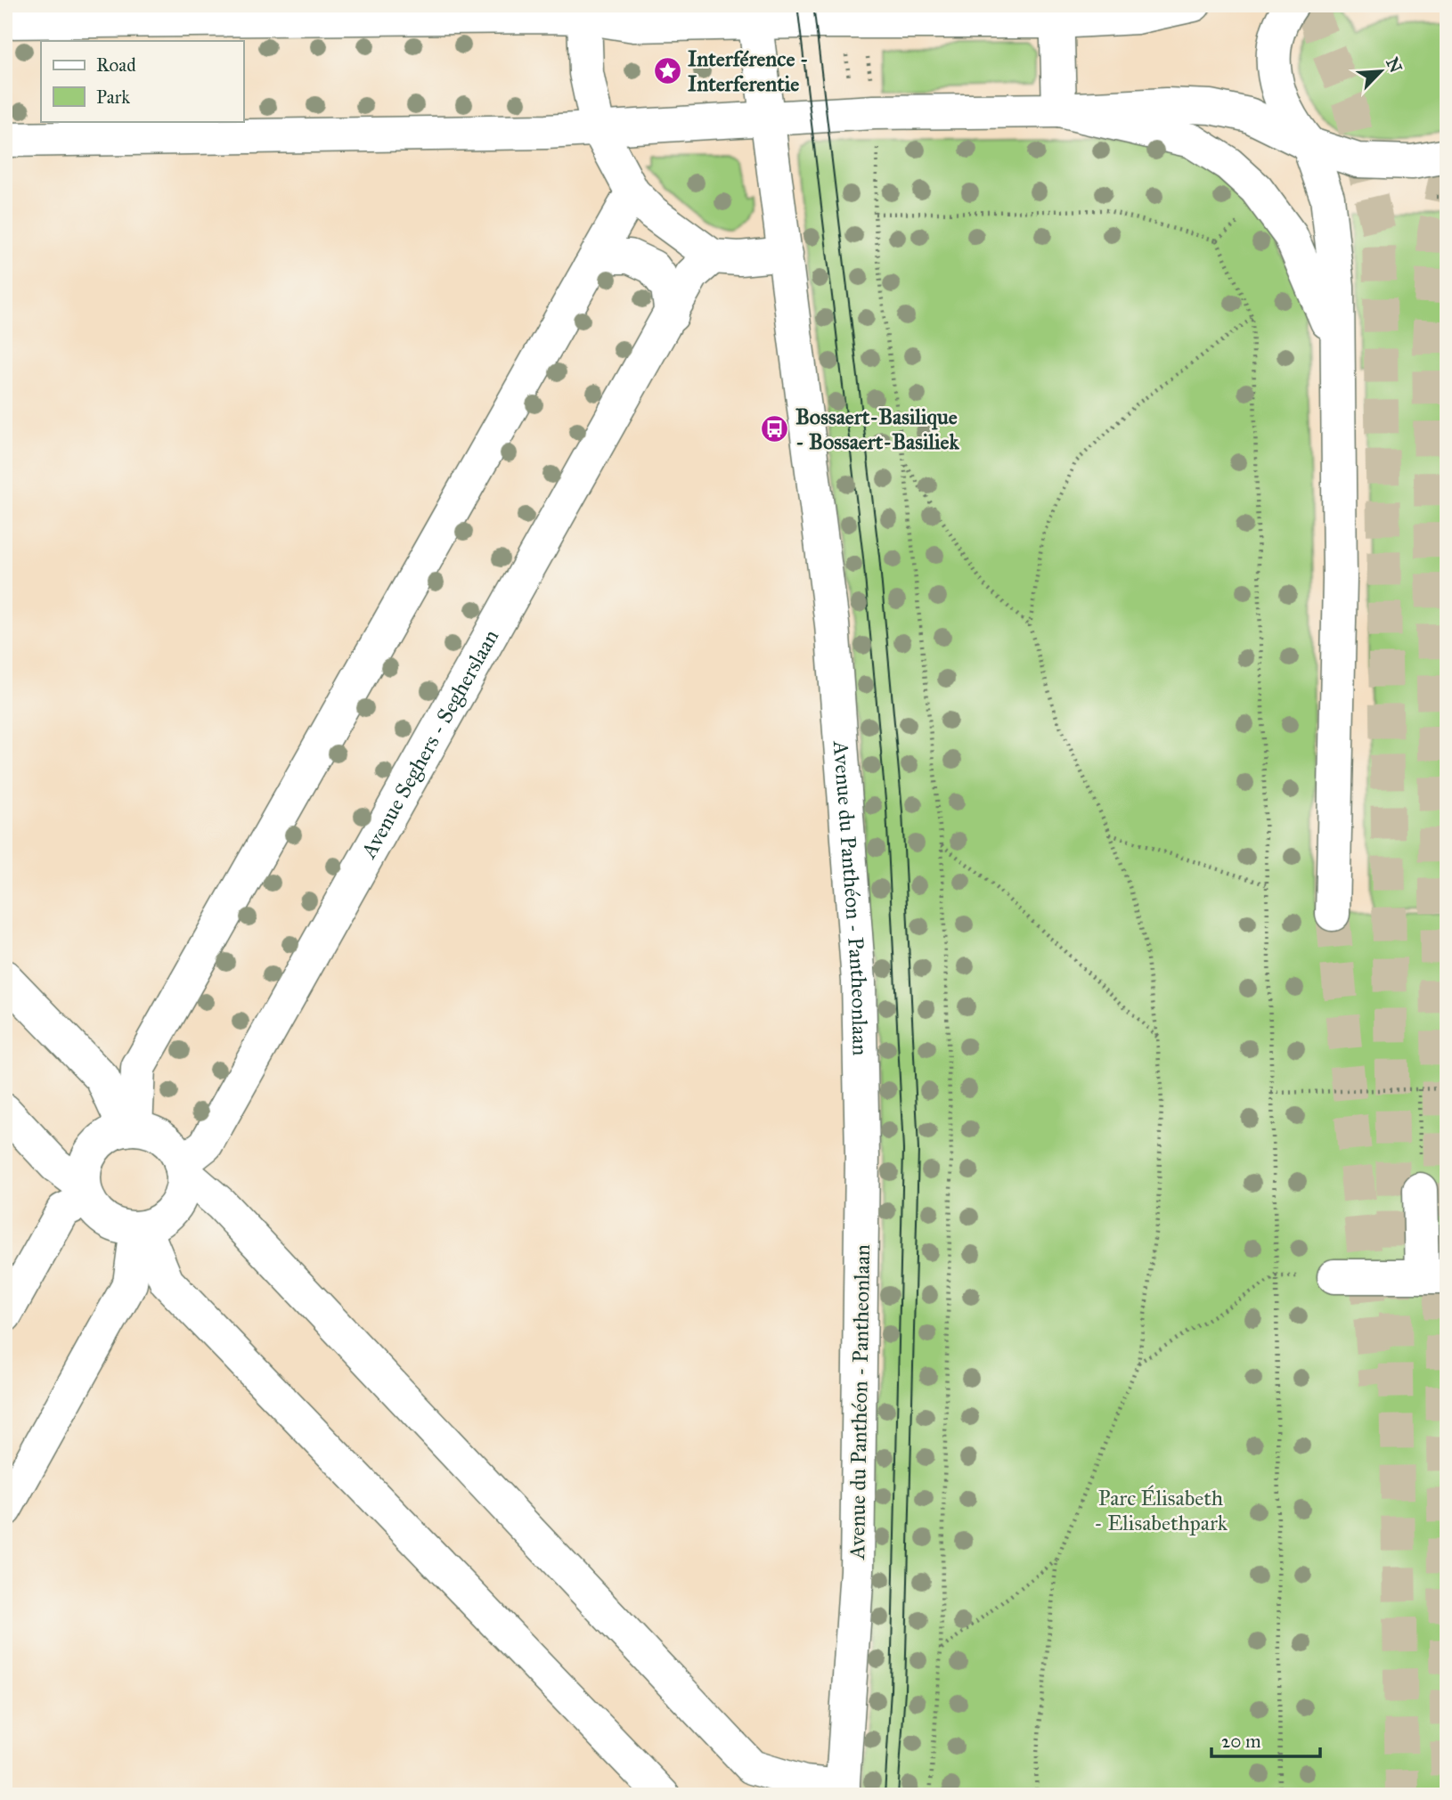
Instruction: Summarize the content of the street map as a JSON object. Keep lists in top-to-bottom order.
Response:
{
  "streets": {
    "main road": ["Avenue Seghers - Segherslaan", "Avenue du Panthéon - Pantheonlaan"]
  },
  "parks": ["Parc Élisabeth - Elisabethpark"],
  "places": {
    "place": ["Interférence - Interferentie"],
    "bus stop": ["Bossaert-Basilique - Bossaert-Basiliek"]
  },
  "legend": ["Road", "Park"],
  "scale_bar": "20 m",
  "north": "top right"
}
